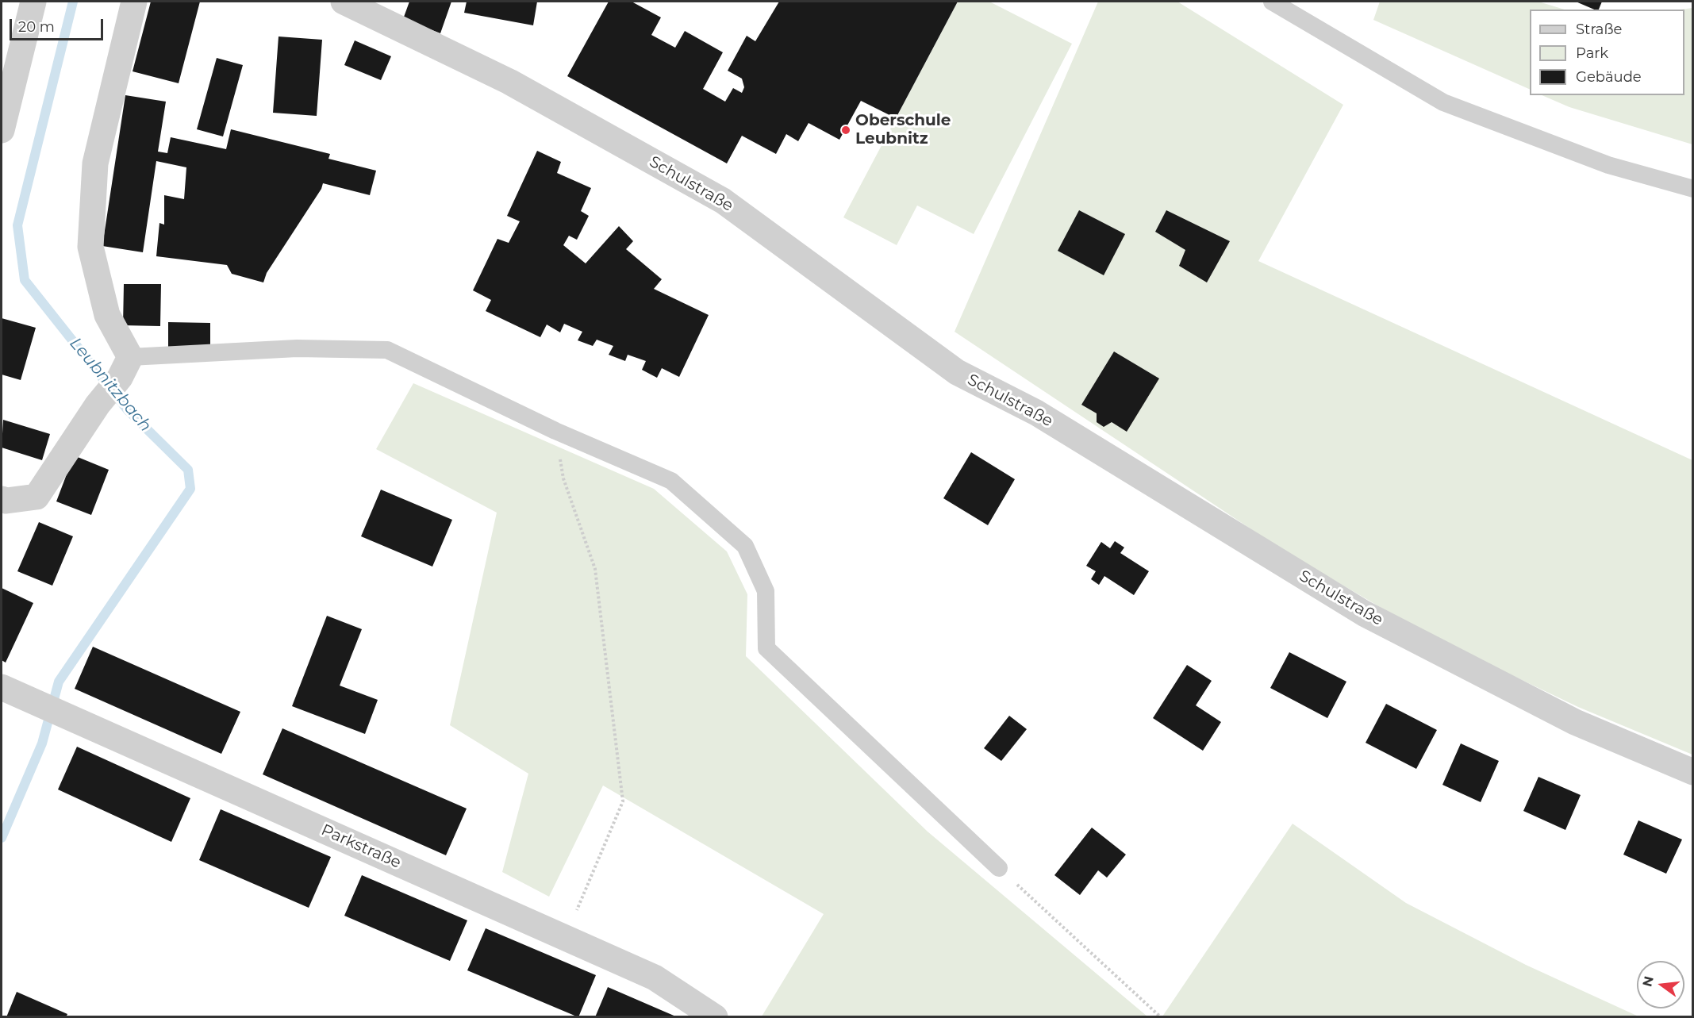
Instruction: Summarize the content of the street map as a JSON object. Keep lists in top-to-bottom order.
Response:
{
  "streets": {
    "street": ["Schulstraße", "Parkstraße"]
  },
  "water": ["Leubnitzbach"],
  "places": ["Oberschule Leubnitz"],
  "legend": ["Straße", "Park", "Gebäude"],
  "scale_bar": "20 m",
  "north": "left"
}
